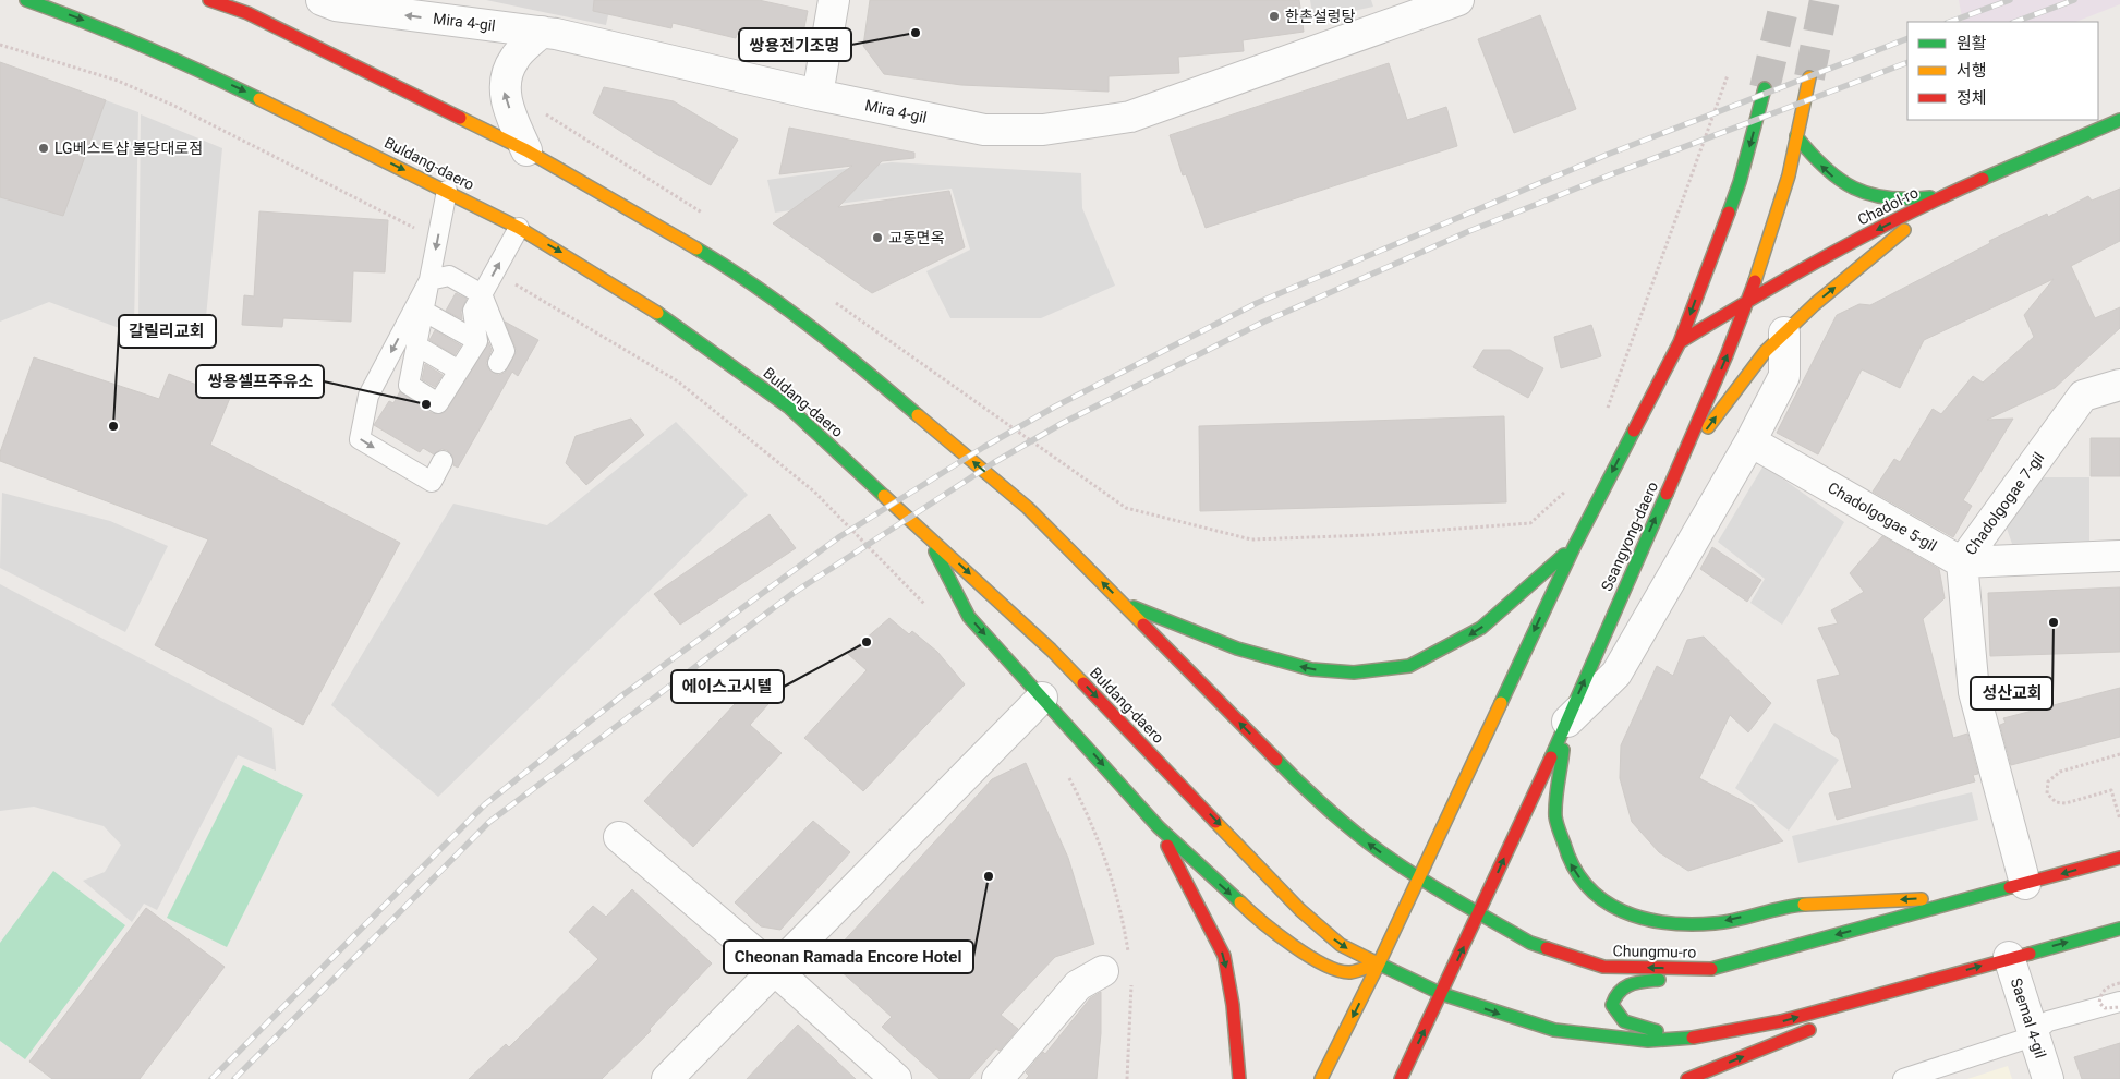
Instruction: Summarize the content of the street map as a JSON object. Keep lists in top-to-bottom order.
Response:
{
  "streets": {
    "main road": [
      "Buldang-daero",
      "Chadol-ro",
      "Ssangyong-daero",
      "Chungmu-ro"
    ],
    "street": [
      "Mira 4-gil",
      "Chadolgogae 7-gil",
      "Chadolgogae 5-gil",
      "Saemal 4-gil"
    ]
  },
  "crossings": [
    ["Buldang-daero", "Ssangyong-daero"],
    ["Chadol-ro", "Ssangyong-daero"],
    ["Chadolgogae 7-gil", "Chadolgogae 5-gil"],
    ["Chadolgogae 7-gil", "Chungmu-ro"],
    ["Ssangyong-daero", "Chungmu-ro"]
  ],
  "places": [
    "한촌설렁탕",
    "쌍용전기조명",
    "LG베스트샵 불당대로점",
    "교동면옥",
    "쌍용셀프주유소",
    "갈릴리교회",
    "성산교회",
    "에이스고시텔",
    "Cheonan Ramada Encore Hotel"
  ],
  "legend": ["원활", "서행", "정체"]
}
